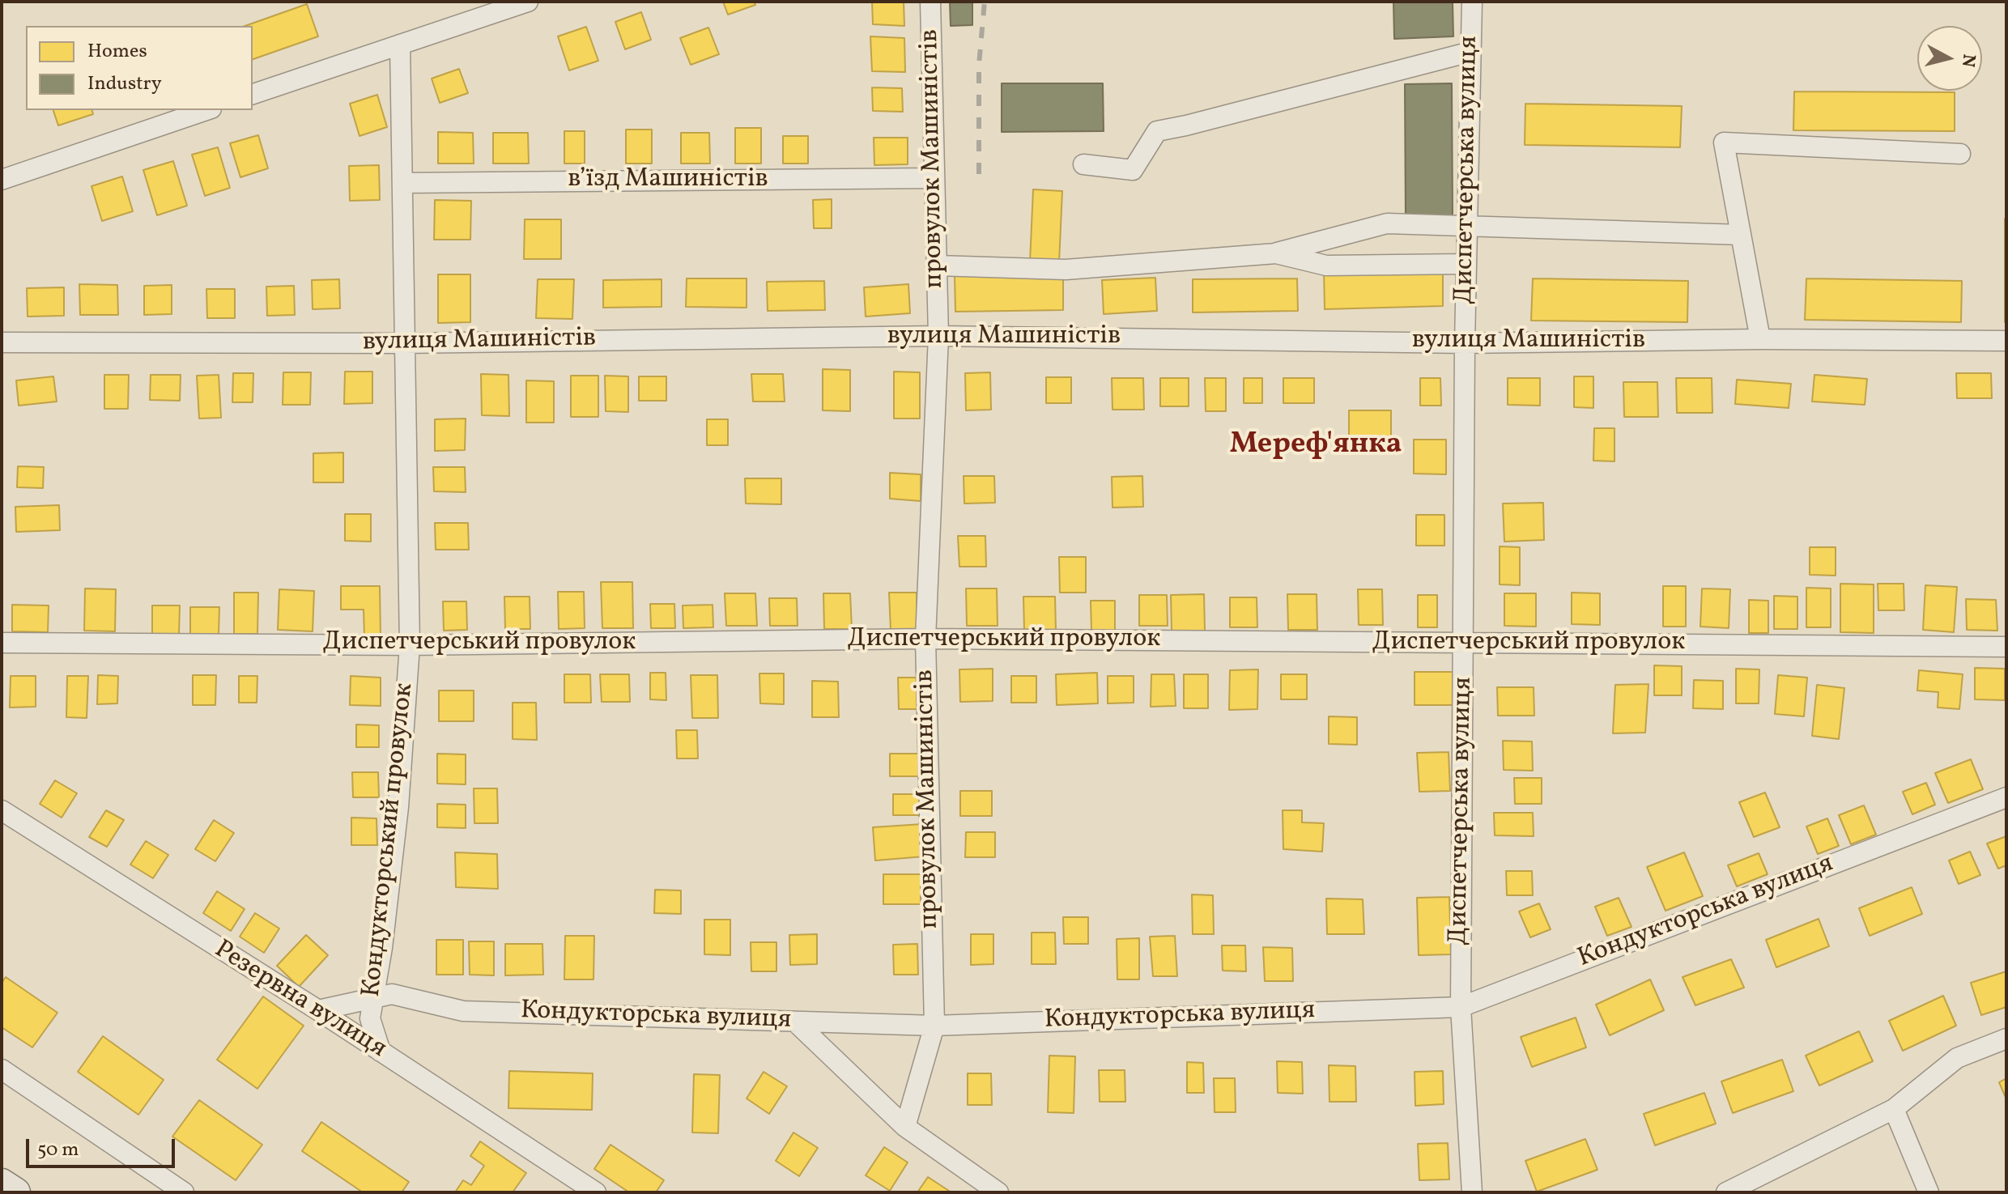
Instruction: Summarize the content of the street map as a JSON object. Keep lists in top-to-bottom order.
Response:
{
  "streets": {
    "street": [
      "провулок Машиністів",
      "Диспетчерська вулиця",
      "в’їзд Машиністів",
      "вулиця Машиністів",
      "Диспетчерський провулок",
      "Кондукторський провулок",
      "Кондукторська вулиця",
      "Резервна вулиця"
    ]
  },
  "crossings": [
    ["провулок Машиністів", "в’їзд Машиністів"],
    ["провулок Машиністів", "вулиця Машиністів"],
    ["провулок Машиністів", "Диспетчерський провулок"],
    ["провулок Машиністів", "Кондукторська вулиця"],
    ["Диспетчерська вулиця", "вулиця Машиністів"],
    ["Диспетчерська вулиця", "Диспетчерський провулок"],
    ["Диспетчерська вулиця", "Кондукторська вулиця"],
    ["в’їзд Машиністів", "Кондукторський провулок"],
    ["вулиця Машиністів", "Кондукторський провулок"],
    ["Диспетчерський провулок", "Кондукторський провулок"],
    ["Кондукторський провулок", "Кондукторська вулиця"],
    ["Кондукторський провулок", "Резервна вулиця"],
    ["Кондукторська вулиця", "Резервна вулиця"]
  ],
  "districts": ["Мереф'янка"],
  "legend": ["Homes", "Industry"],
  "scale_bar": "50 m",
  "north": "right"
}
